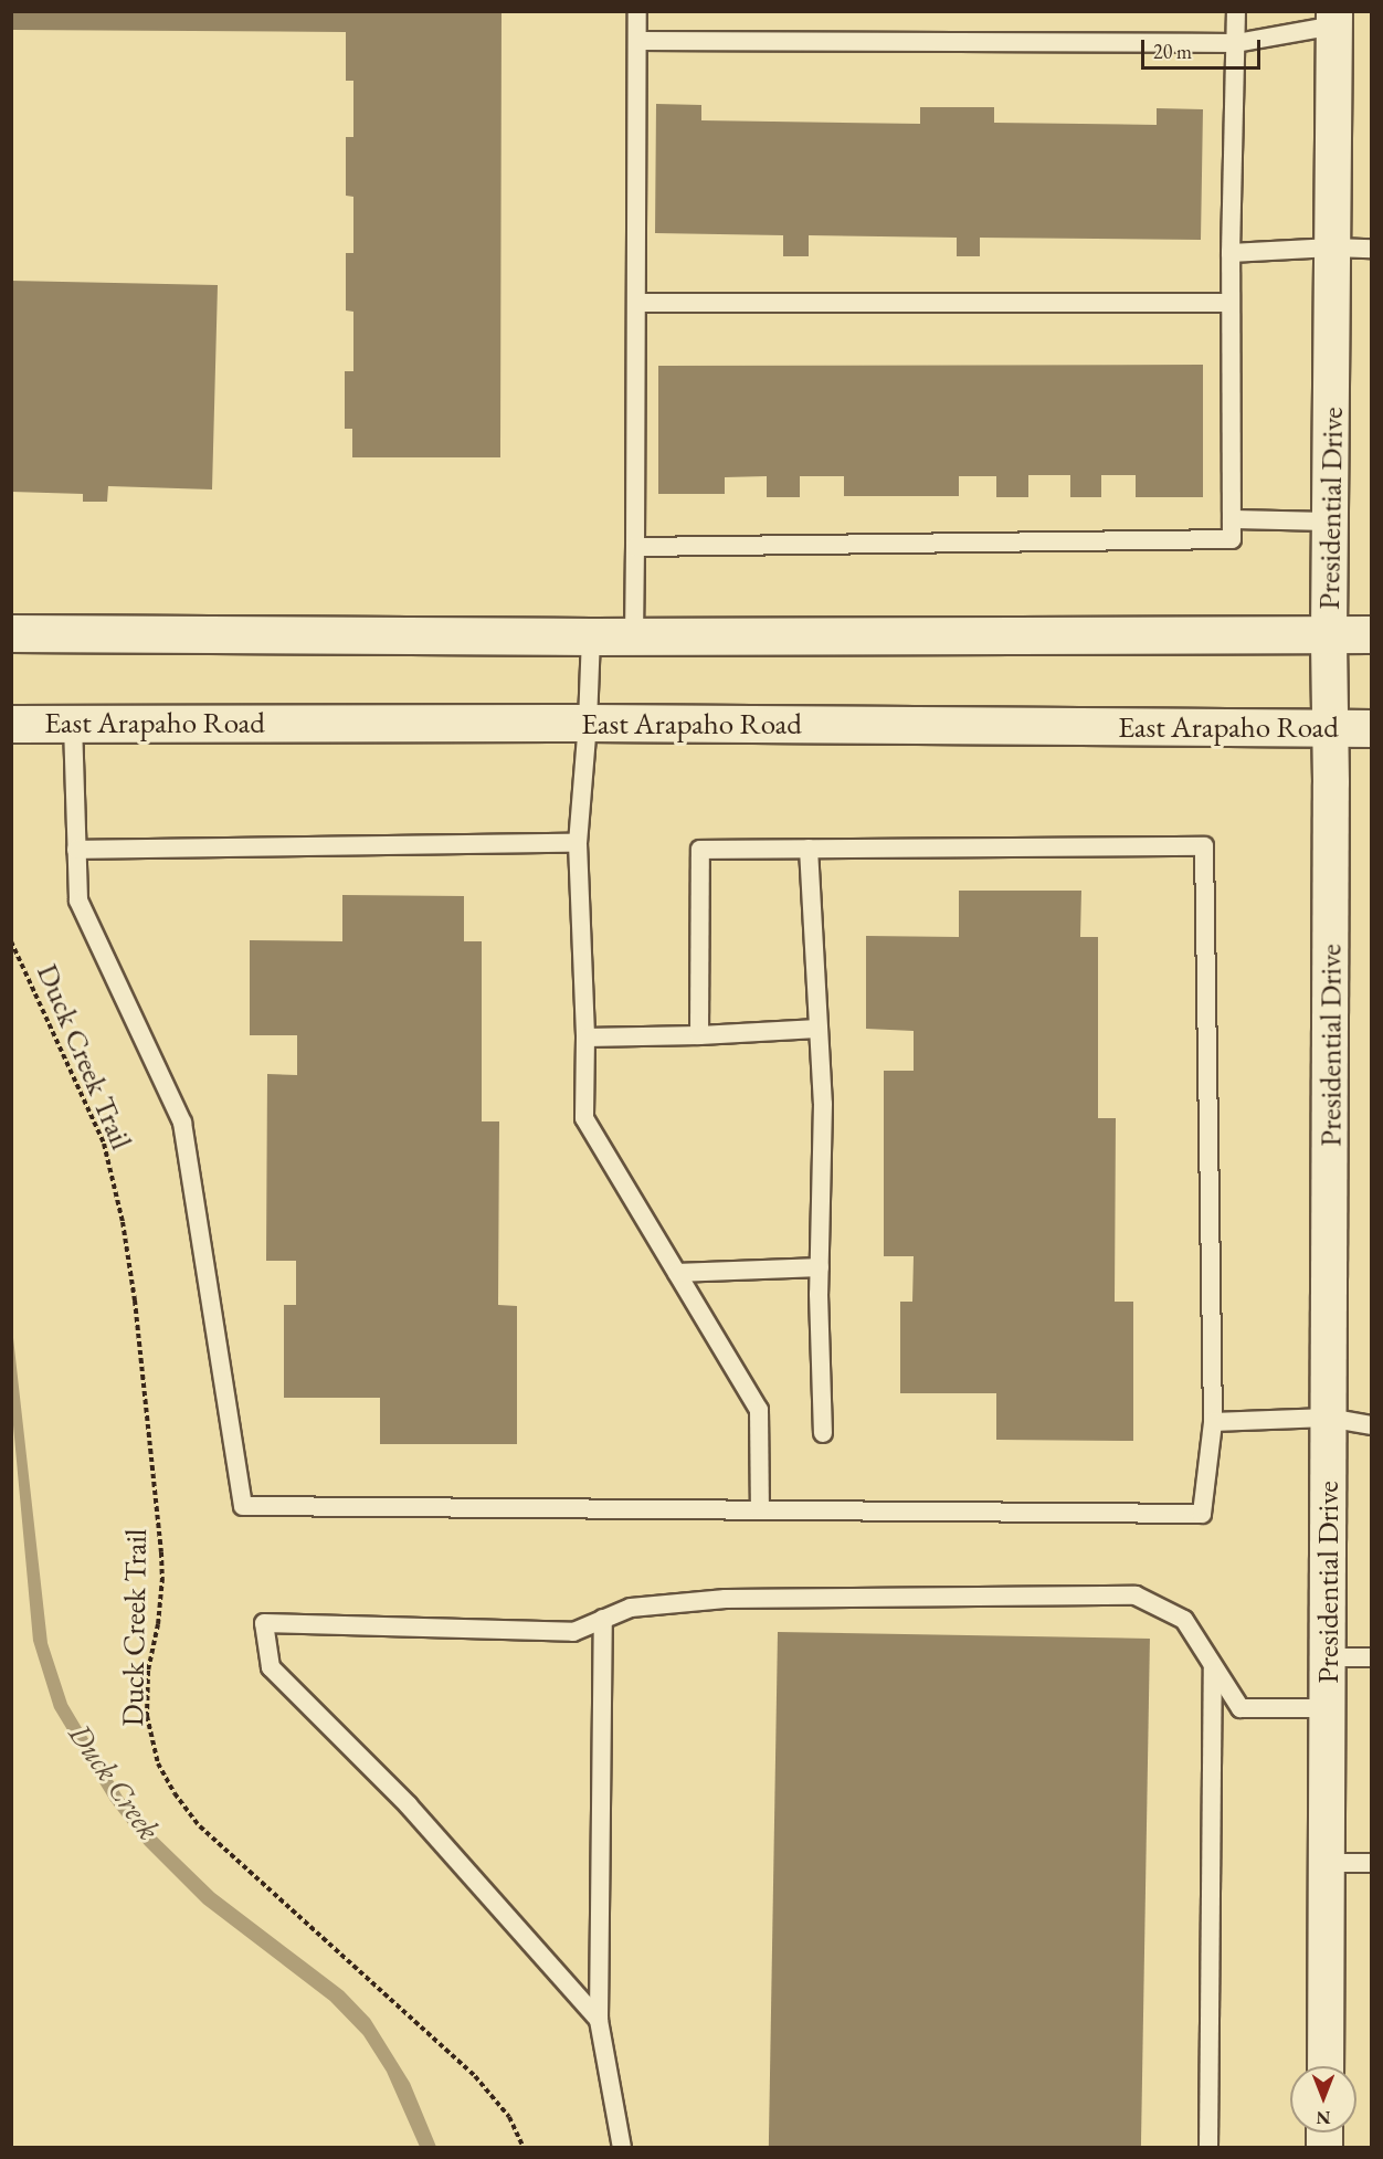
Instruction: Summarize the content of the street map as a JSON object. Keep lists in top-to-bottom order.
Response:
{
  "streets": {
    "main road": ["East Arapaho Road"],
    "street": ["Presidential Drive"],
    "path": ["Duck Creek Trail"]
  },
  "crossings": [
    ["Presidential Drive", "East Arapaho Road"]
  ],
  "water": ["Duck Creek"],
  "scale_bar": "20 m",
  "north": "bottom"
}
